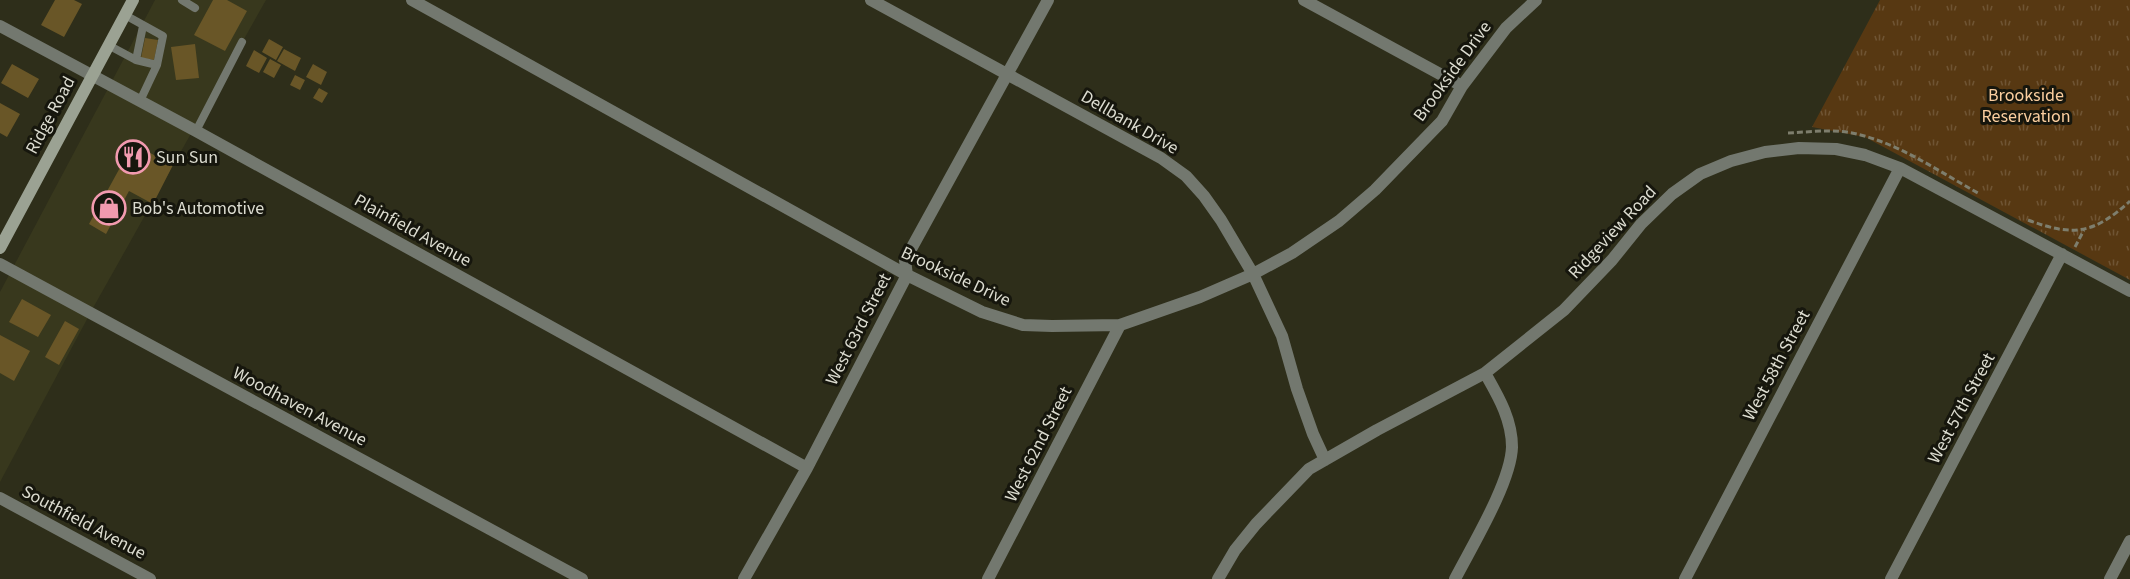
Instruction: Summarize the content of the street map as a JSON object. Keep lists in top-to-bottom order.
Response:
{
  "streets": {
    "main road": ["Ridge Road"],
    "street": [
      "Brookside Drive",
      "Dellbank Drive",
      "Plainfield Avenue",
      "Ridgeview Road",
      "West 63rd Street",
      "West 58th Street",
      "Woodhaven Avenue",
      "West 57th Street",
      "West 62nd Street",
      "Southfield Avenue"
    ]
  },
  "crossings": [
    ["Brookside Drive", "Dellbank Drive"],
    ["Brookside Drive", "West 63rd Street"],
    ["Brookside Drive", "West 62nd Street"],
    ["Ridge Road", "Plainfield Avenue"],
    ["Dellbank Drive", "Ridgeview Road"],
    ["Dellbank Drive", "West 63rd Street"],
    ["Plainfield Avenue", "West 63rd Street"],
    ["Ridgeview Road", "West 58th Street"],
    ["Ridgeview Road", "West 57th Street"]
  ],
  "parks": ["Brookside Reservation"],
  "places": {
    "restaurant": ["Sun Sun"],
    "shop": ["Bob's Automotive"]
  }
}
